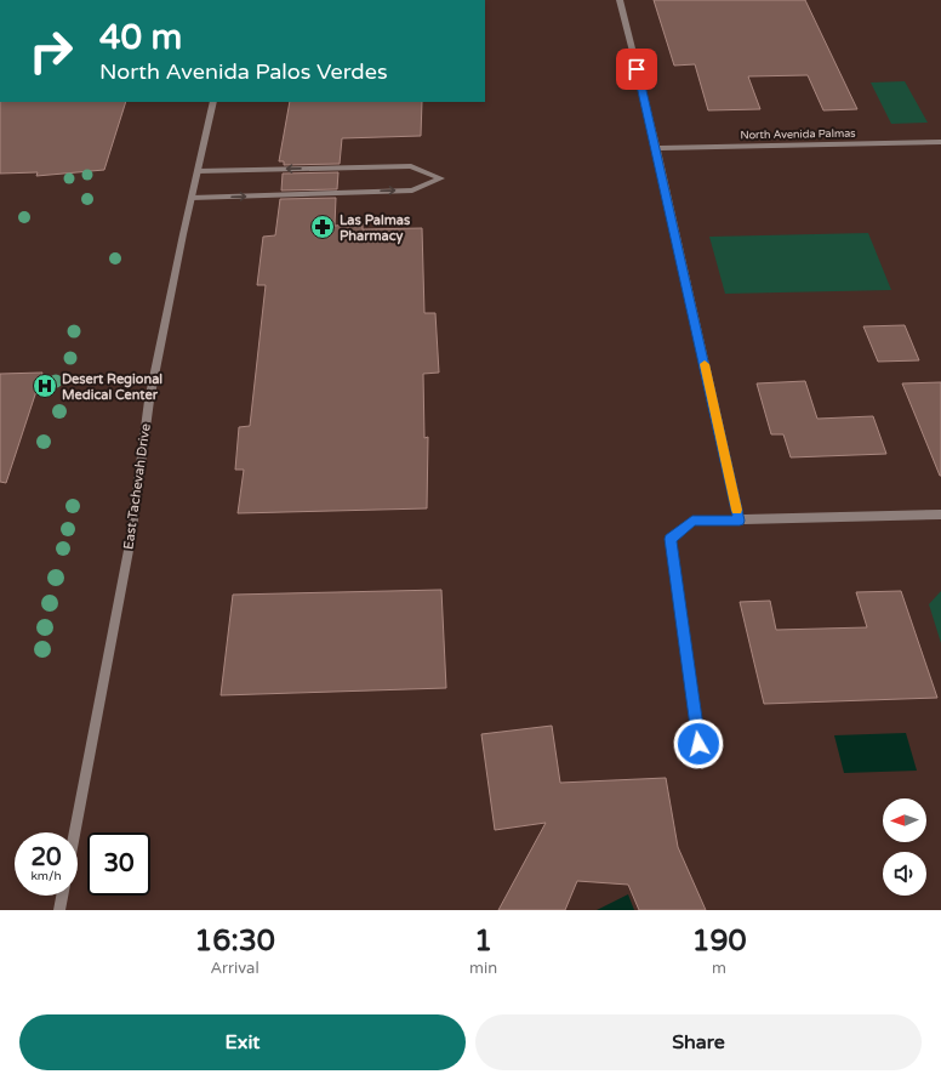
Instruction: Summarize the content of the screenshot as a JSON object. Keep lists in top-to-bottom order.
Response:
{
  "streets": {
    "street": ["North Avenida Palmas", "East Tachevah Drive"]
  },
  "places": {
    "pharmacy": ["Las Palmas Pharmacy"],
    "hospital": ["Desert Regional Medical Center"]
  },
  "north": "left",
  "page": {
    "turn": ["40 m", "North Avenida Palos Verdes"],
    "speed": "20 km/h",
    "limit": "30",
    "eta": [
      "16:30",
      "Arrival",
      "1",
      "min",
      "190",
      "m"
    ],
    "buttons": ["Exit", "Share"]
  }
}
